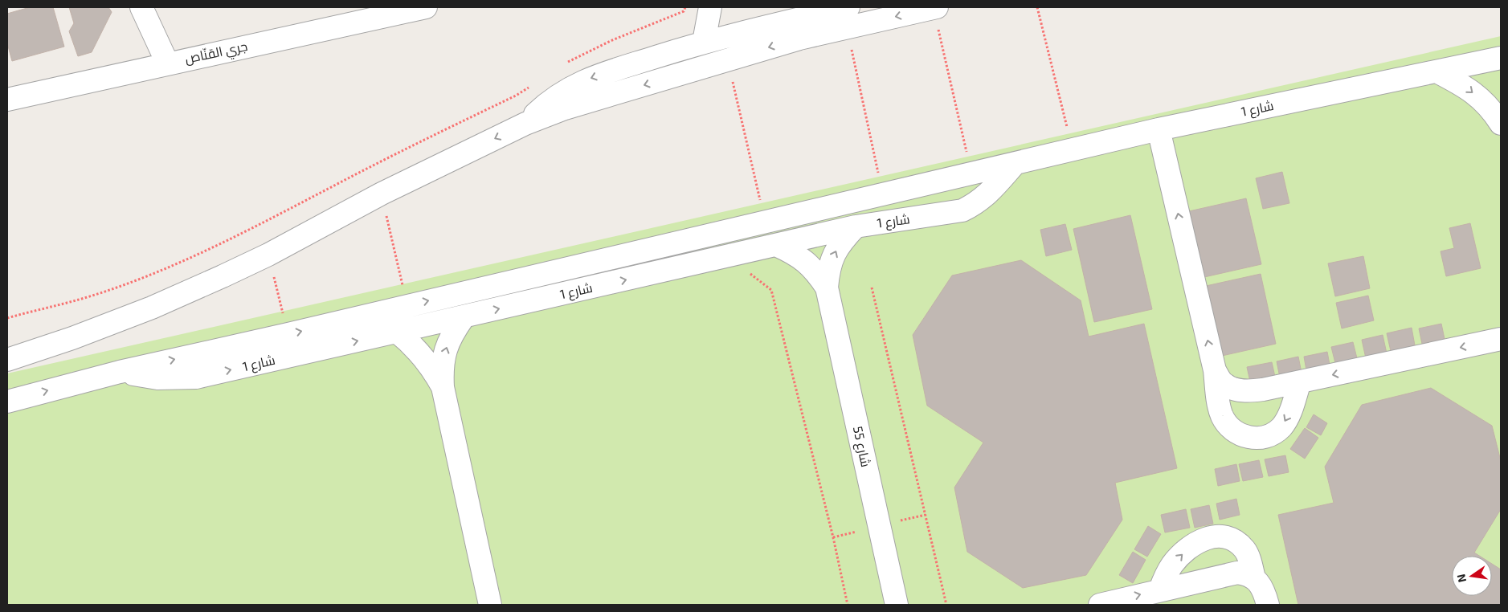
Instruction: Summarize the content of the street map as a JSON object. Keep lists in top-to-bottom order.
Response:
{
  "streets": {
    "street": ["جري القنّاص", "شارع 1", "شارع 55"]
  },
  "crossings": [
    ["شارع 1", "شارع 55"]
  ],
  "north": "left"
}
